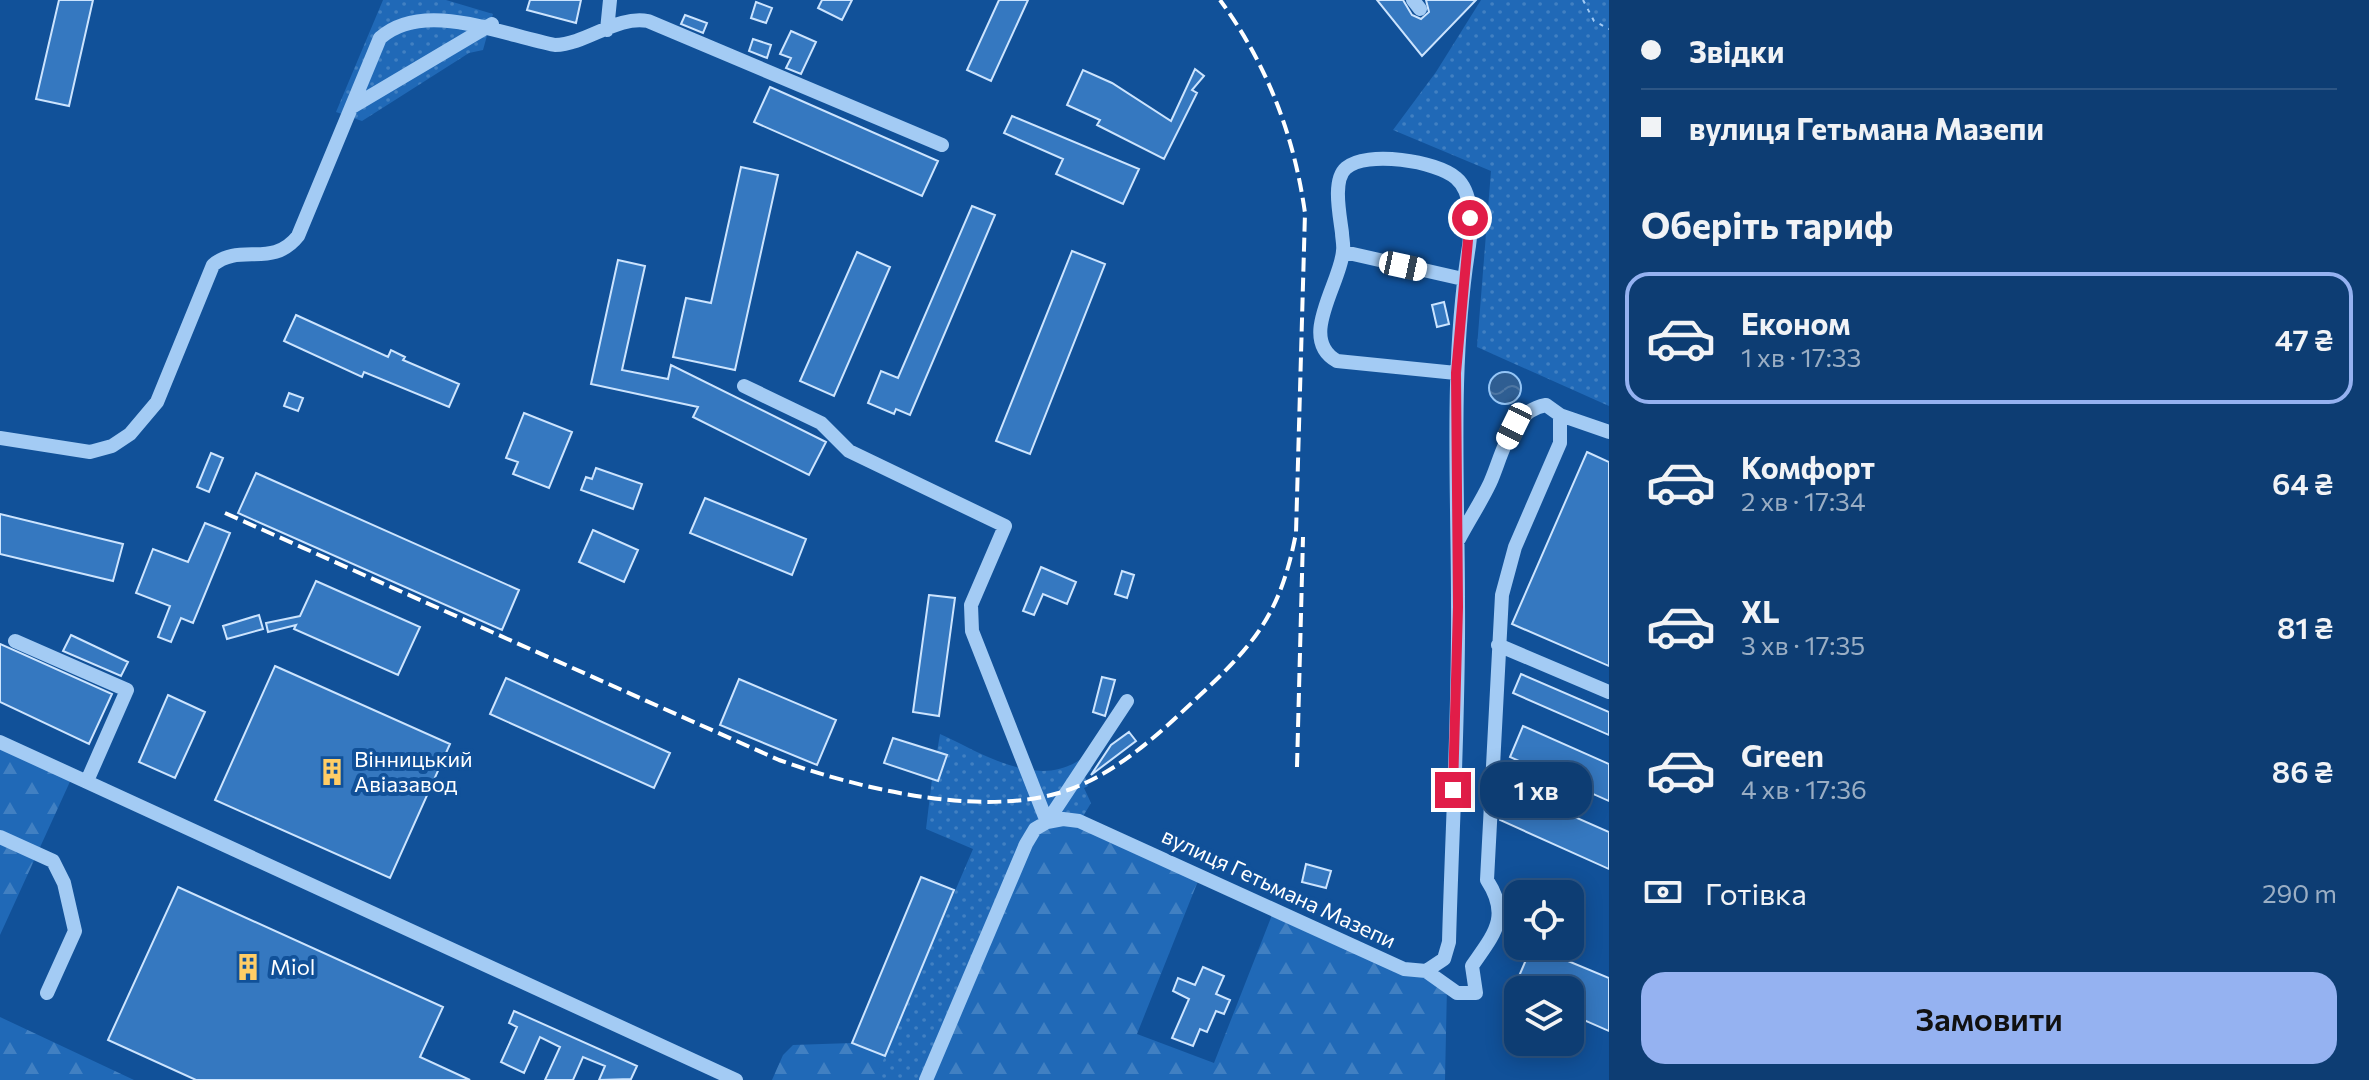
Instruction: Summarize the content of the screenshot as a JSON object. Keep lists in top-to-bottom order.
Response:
{
  "streets": {
    "street": ["вулиця Гетьмана Мазепи"]
  },
  "places": {
    "building": ["Вінницький Авіазавод", "Miol"]
  },
  "page": {
    "banner": ["Звідки", "вулиця Гетьмана Мазепи"],
    "heading": "Оберіть тариф",
    "list": [
      {
        "name": "Економ",
        "note": "1 хв · 17:33",
        "value": "47 ₴"
      },
      {
        "name": "Комфорт",
        "note": "2 хв · 17:34",
        "value": "64 ₴"
      },
      {
        "name": "XL",
        "note": "3 хв · 17:35",
        "value": "81 ₴"
      },
      {
        "name": "Green",
        "note": "4 хв · 17:36",
        "value": "86 ₴"
      }
    ],
    "bubble": "1 хв",
    "pay": ["Готівка", "290 m"],
    "buttons": "Замовити"
  }
}
